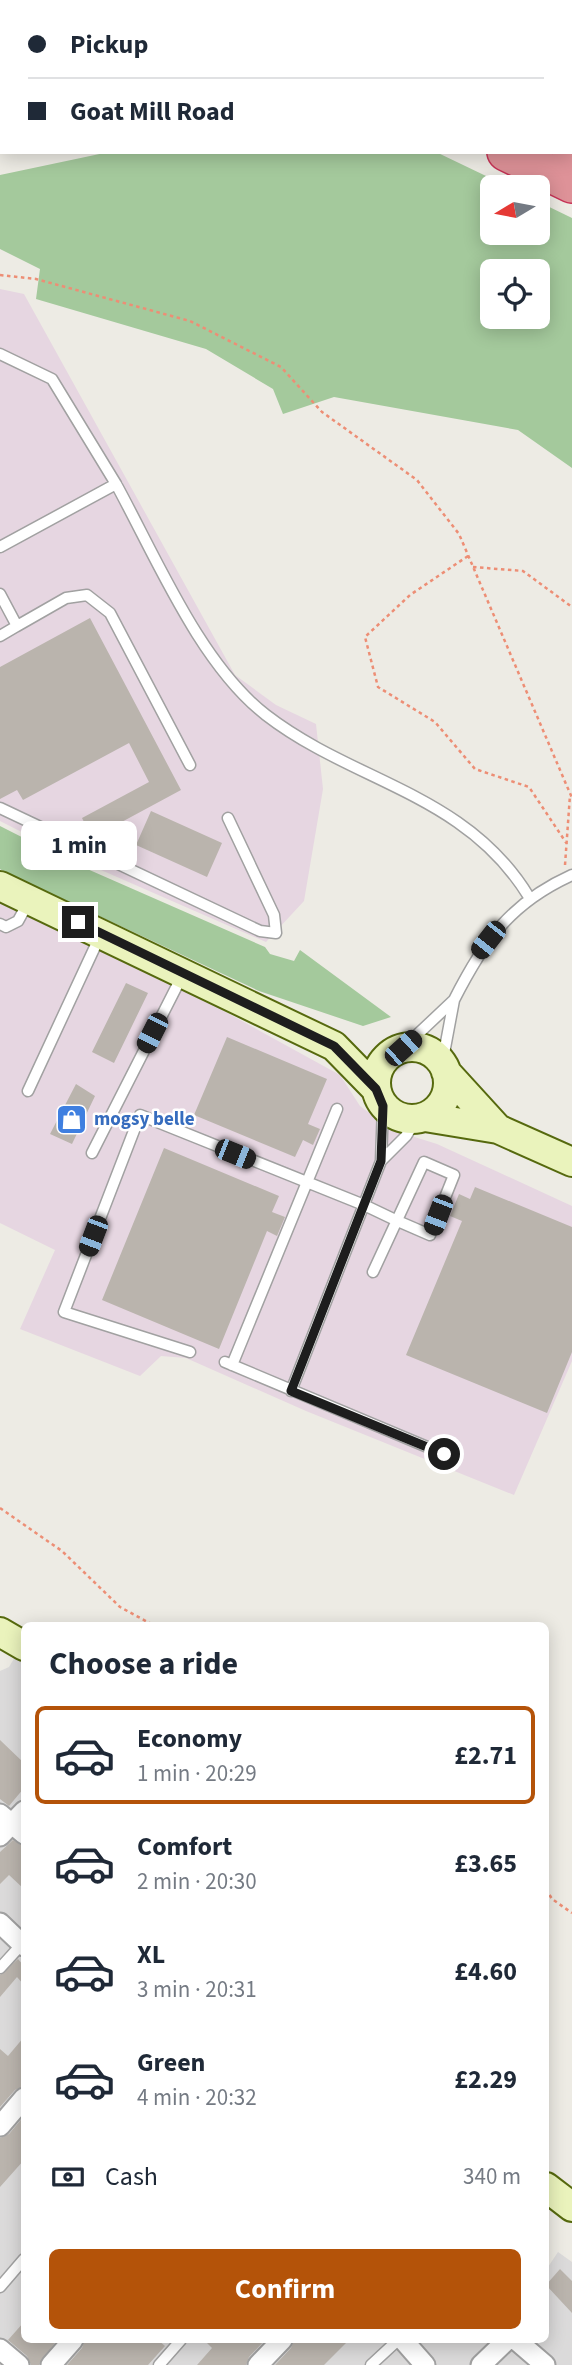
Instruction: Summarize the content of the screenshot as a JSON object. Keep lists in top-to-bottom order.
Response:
{
  "places": {
    "shop": ["mogsy belle"]
  },
  "north": "left",
  "page": {
    "banner": ["Pickup", "Goat Mill Road"],
    "bubble": "1 min",
    "heading": "Choose a ride",
    "list": [
      {
        "name": "Economy",
        "note": "1 min · 20:29",
        "value": "£2.71"
      },
      {
        "name": "Comfort",
        "note": "2 min · 20:30",
        "value": "£3.65"
      },
      {
        "name": "XL",
        "note": "3 min · 20:31",
        "value": "£4.60"
      },
      {
        "name": "Green",
        "note": "4 min · 20:32",
        "value": "£2.29"
      }
    ],
    "pay": ["Cash", "340 m"],
    "buttons": "Confirm"
  }
}
